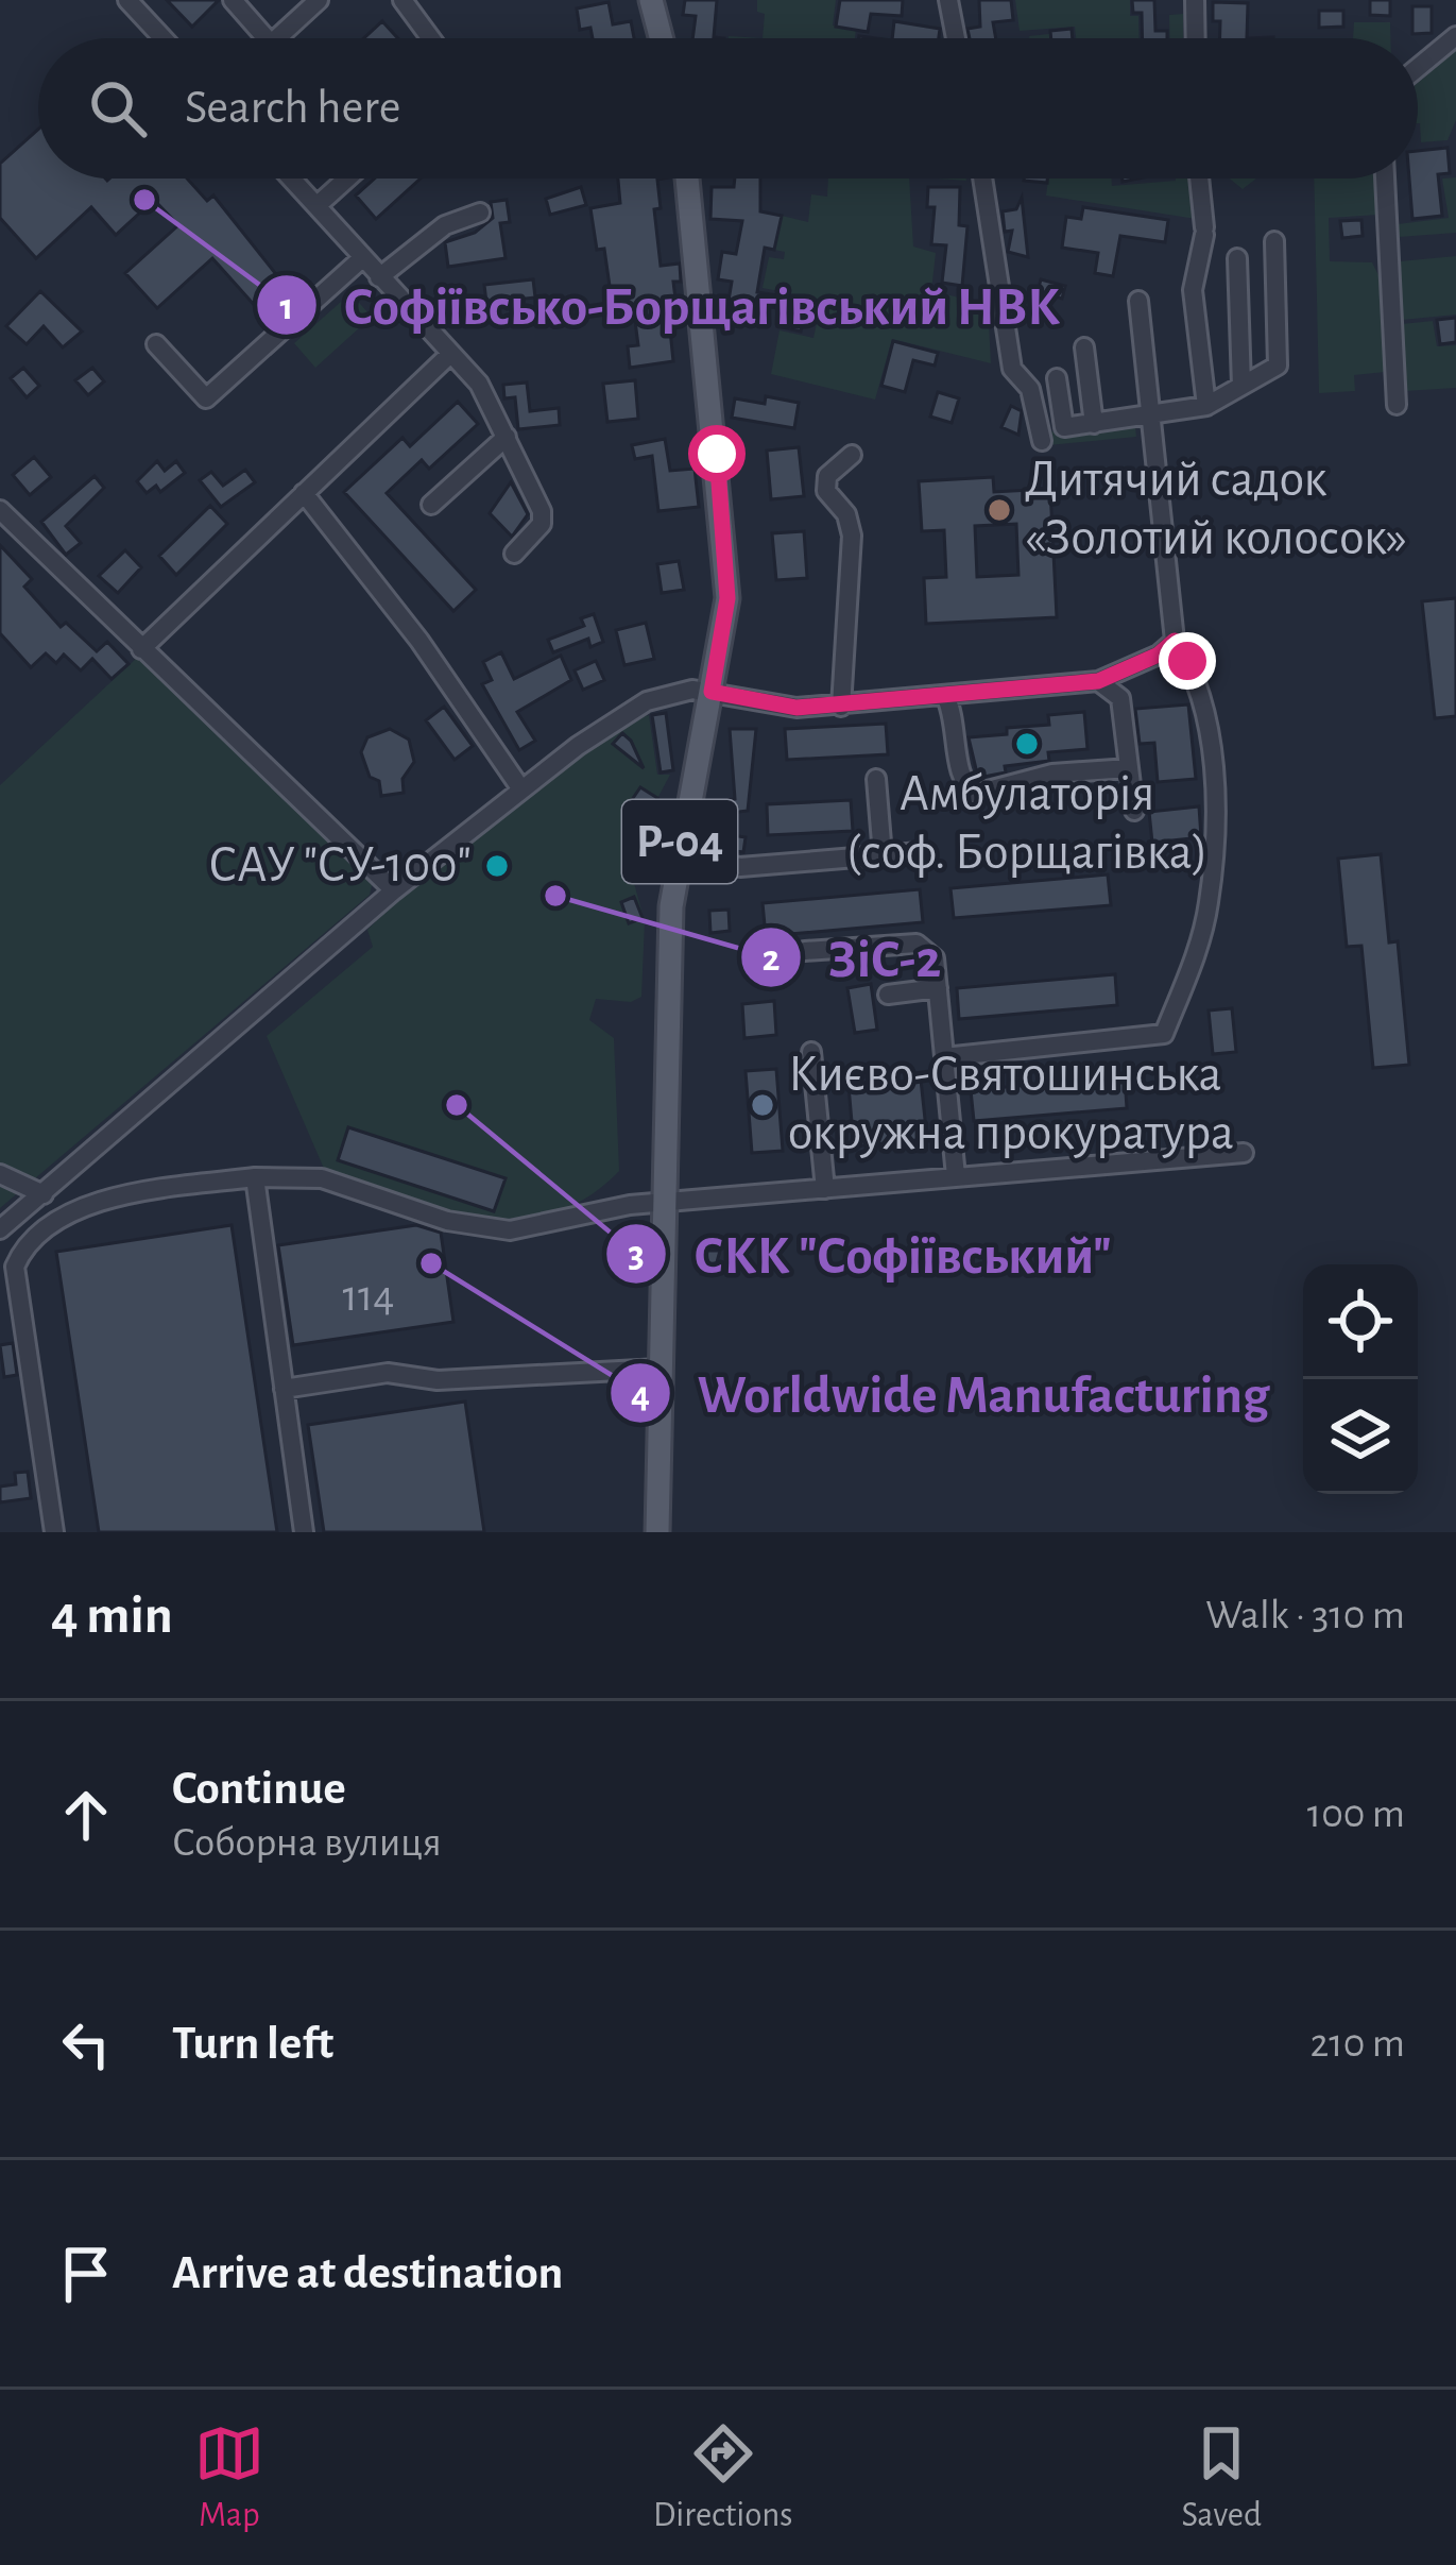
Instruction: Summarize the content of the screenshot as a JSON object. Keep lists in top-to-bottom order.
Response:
{
  "streets": {
    "main road": ["Р-04"]
  },
  "places": [
    "Софіївсько-Борщагівський НВК",
    "Дитячий садок «Золотий колосок»",
    "Амбулаторія (соф. Борщагівка)",
    "САУ \"СУ-100\"",
    "ЗіС-2",
    "СКК \"Софіївський\"",
    "Києво-Святошинська окружна прокуратура",
    "Worldwide Manufacturing"
  ],
  "house_numbers": ["114"],
  "page": {
    "search": "Search here",
    "heading": ["4 min", "Walk · 310 m"],
    "list": [
      ["Continue", "Соборна вулиця", "100 m"],
      ["Turn left", "210 m"],
      "Arrive at destination"
    ],
    "nav": ["Map", "Directions", "Saved"]
  }
}
